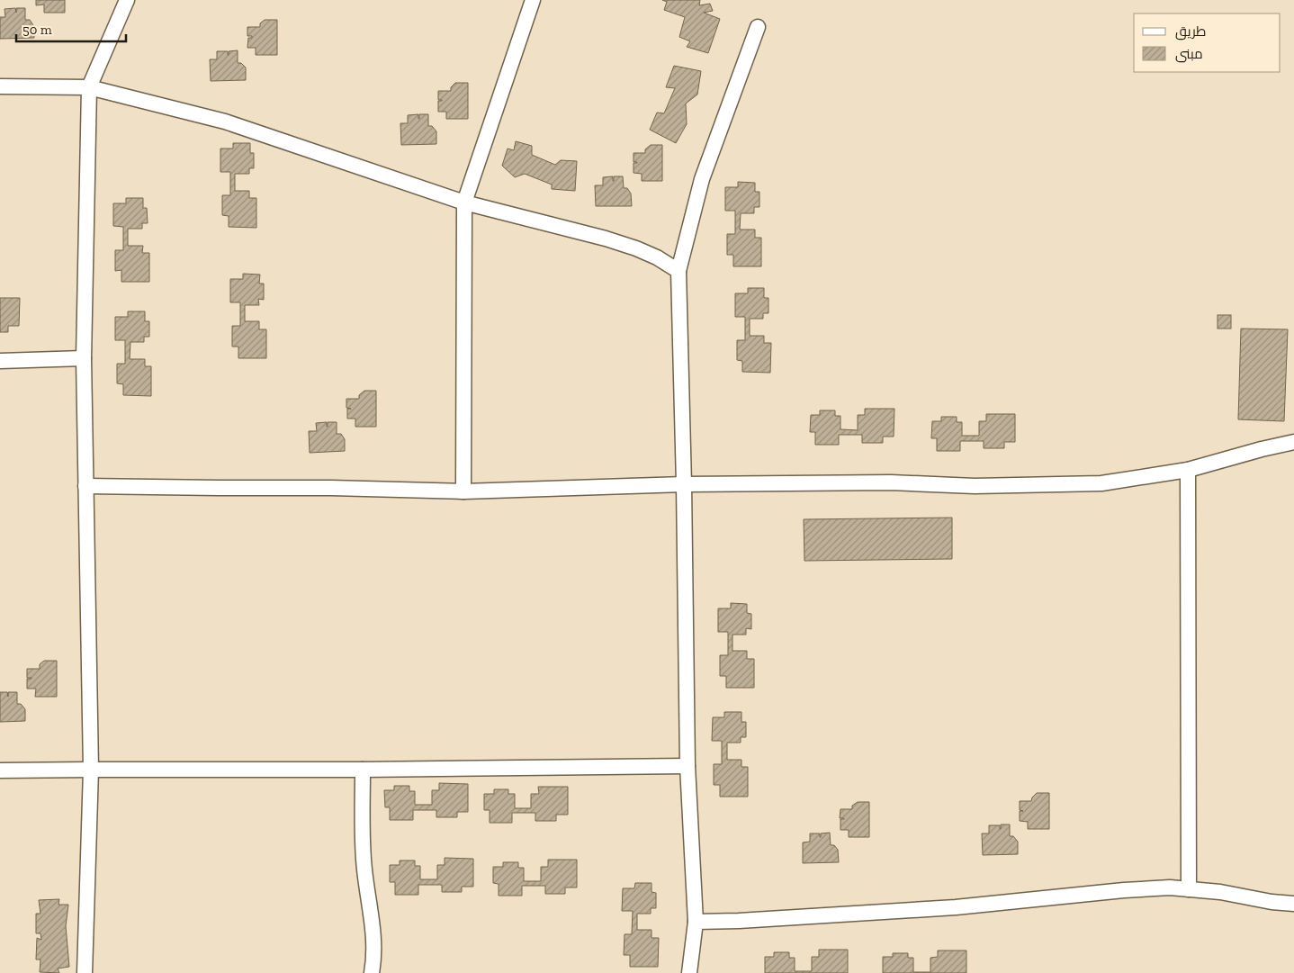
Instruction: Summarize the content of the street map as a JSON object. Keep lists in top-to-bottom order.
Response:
{
  "legend": ["طريق", "مبنى"],
  "scale_bar": "50 m"
}
